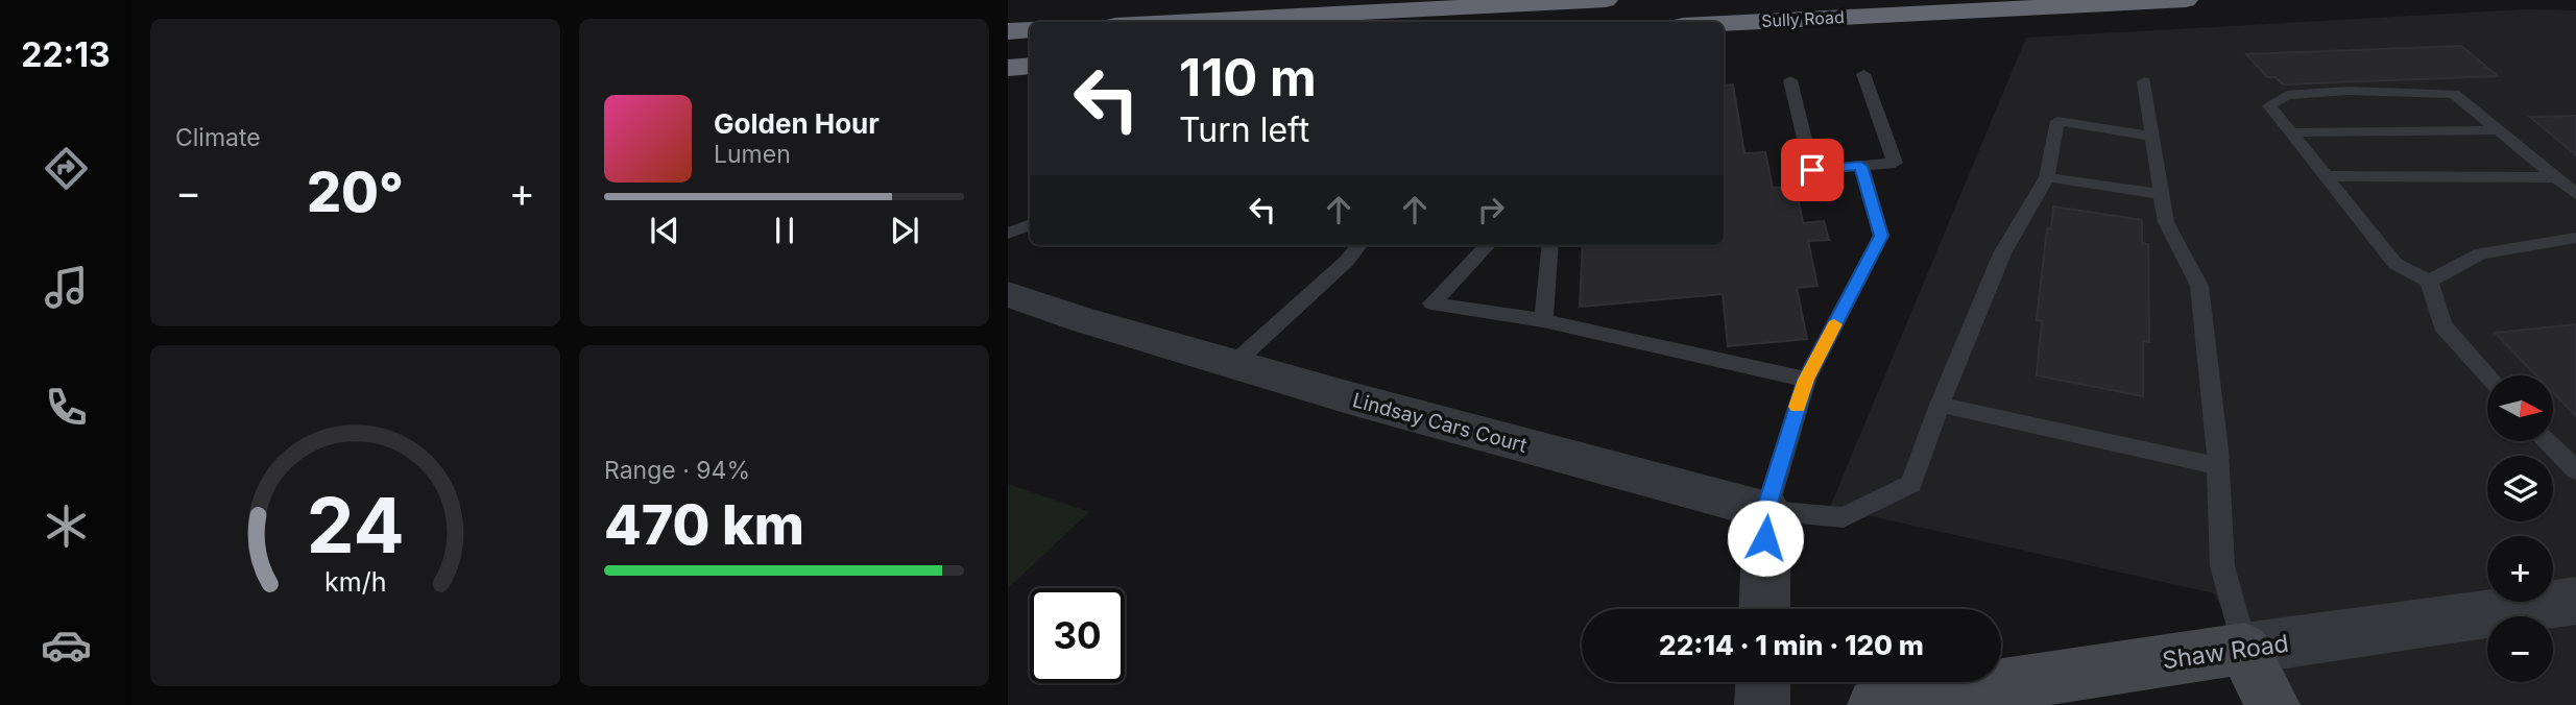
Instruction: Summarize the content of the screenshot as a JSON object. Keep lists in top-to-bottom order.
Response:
{
  "streets": {
    "highway": ["Sully Road"],
    "street": ["Lindsay Cars Court", "Shaw Road"]
  },
  "north": "right",
  "page": {
    "tabs": "22:13",
    "tile": [
      "Climate",
      ["Range · 94%", "470 km"]
    ],
    "turn": ["110 m", "Turn left"],
    "song": ["Golden Hour", "Lumen"],
    "heat": ["−", "20°", "+"],
    "map_buttons": ["+", "−"],
    "limit": "30",
    "trip": "22:14 · 1 min · 120 m",
    "gauge": ["24", "km/h"]
  }
}
